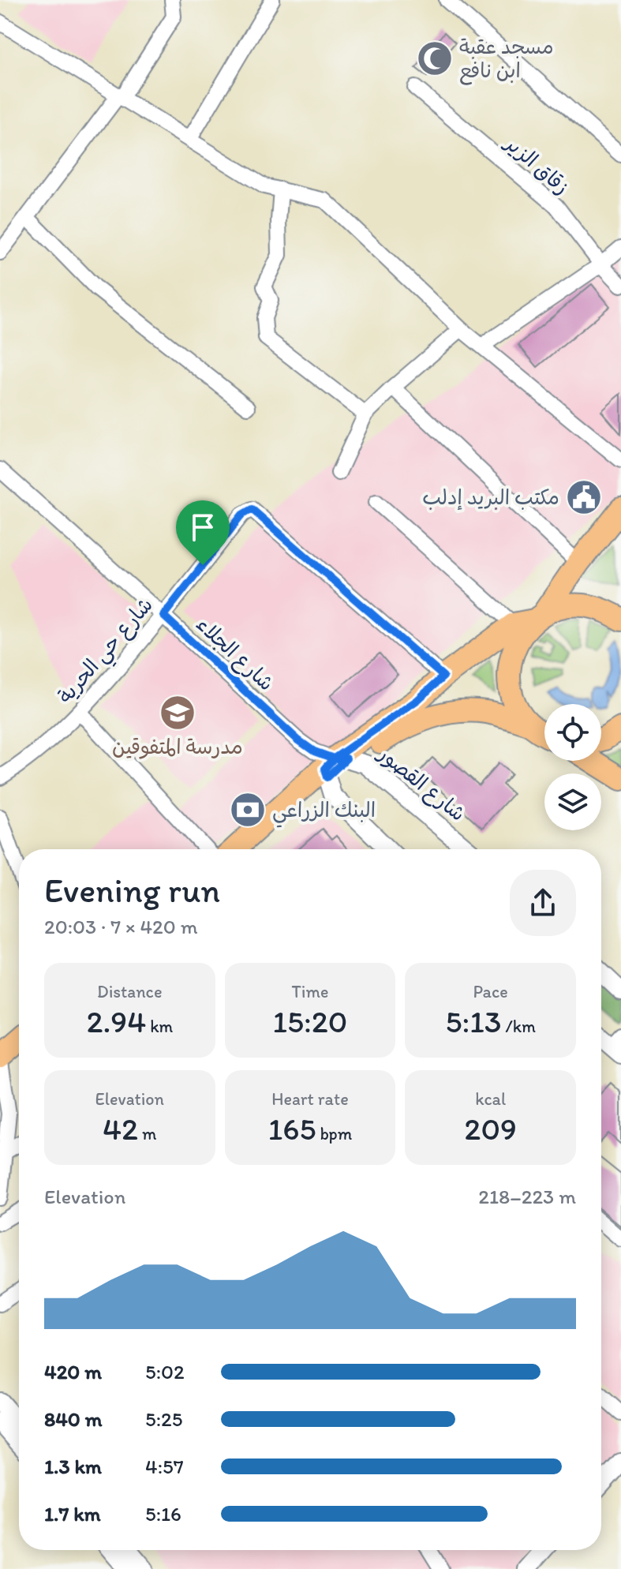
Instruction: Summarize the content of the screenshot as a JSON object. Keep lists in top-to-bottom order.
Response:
{
  "streets": {
    "street": [
      "زقاق الزير",
      "شارع حي الحرية",
      "شارع الجلاء",
      "شارع القصور"
    ]
  },
  "crossings": [
    ["شارع حي الحرية", "شارع الجلاء"],
    ["شارع الجلاء", "شارع القصور"]
  ],
  "places": {
    "mosque": ["مسجد عقبة ابن نافع"],
    "public building": ["مكتب البريد إدلب"],
    "school or university": ["مدرسة المتفوقين"],
    "bank": ["البنك الزراعي"]
  },
  "page": {
    "heading": ["Evening run", "20:03 · 7 × 420 m"],
    "stats": [
      ["Distance", "2.94 km"],
      ["Time", "15:20"],
      ["Pace", "5:13 /km"],
      ["Elevation", "42 m"],
      ["Heart rate", "165 bpm"],
      ["kcal", "209"]
    ],
    "chart": ["Elevation", "218–223 m"],
    "list": [
      {
        "name": "420 m",
        "note": "5:02"
      },
      {
        "name": "840 m",
        "note": "5:25"
      },
      {
        "name": "1.3 km",
        "note": "4:57"
      },
      {
        "name": "1.7 km",
        "note": "5:16"
      }
    ]
  }
}
